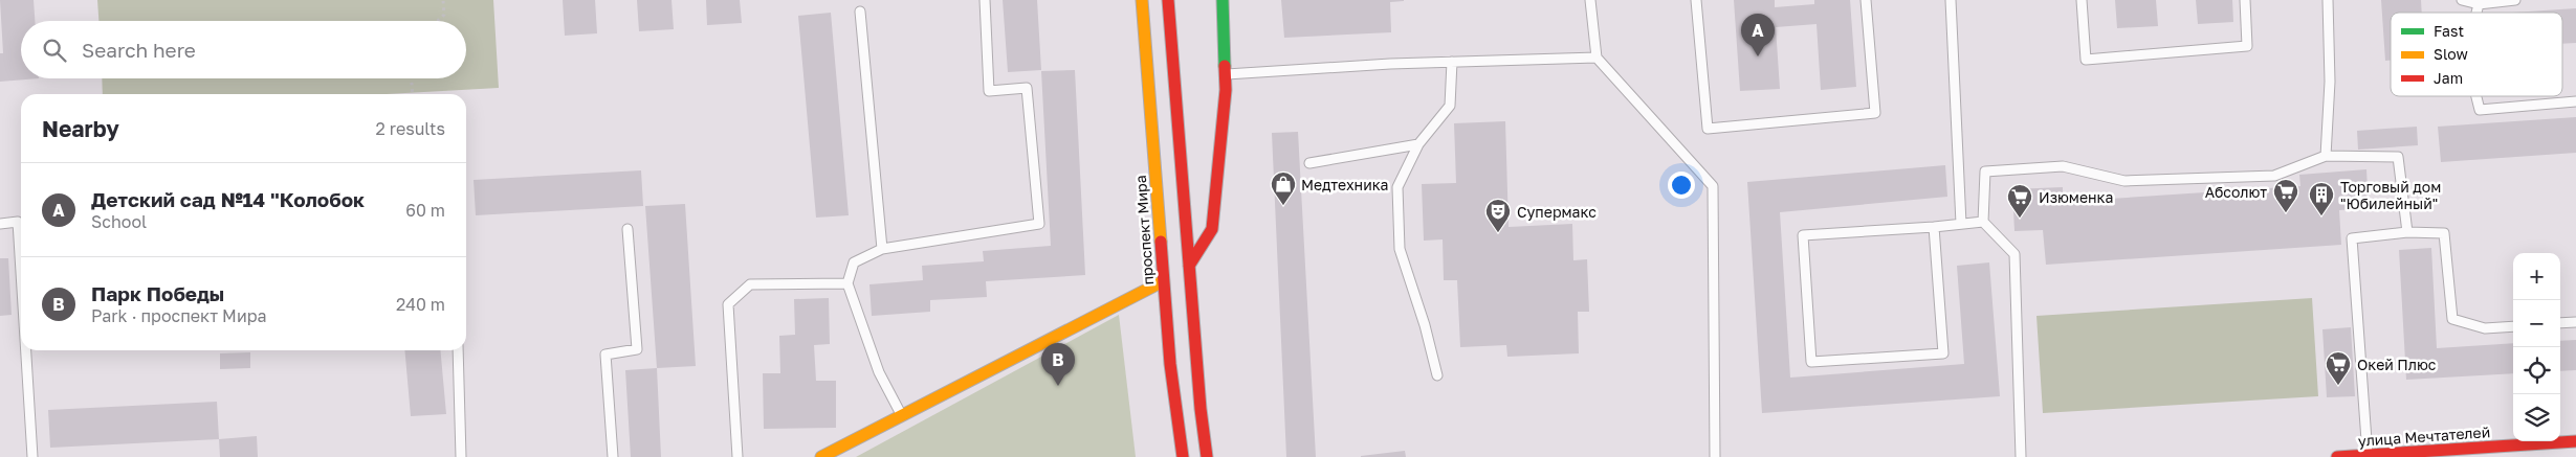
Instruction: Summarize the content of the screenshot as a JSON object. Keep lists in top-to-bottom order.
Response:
{
  "streets": {
    "street": ["проспект Мира", "улица Мечтателей"]
  },
  "places": {
    "shop": ["Медтехника"],
    "supermarket": ["Абсолют", "Изюменка", "Окей Плюс"],
    "building": ["Торговый дом \"Юбилейный\""],
    "theatre": ["Супермакс"]
  },
  "legend": ["Fast", "Slow", "Jam"],
  "page": {
    "pins": ["A", "B"],
    "search": "Search here",
    "heading": ["Nearby", "2 results"],
    "list": [
      {
        "mark": "A",
        "name": "Детский сад №14 \"Колобок",
        "note": "School",
        "value": "60 m"
      },
      {
        "mark": "B",
        "name": "Парк Победы",
        "note": "Park · проспект Мира",
        "value": "240 m"
      }
    ],
    "map_buttons": ["+", "−"]
  }
}
